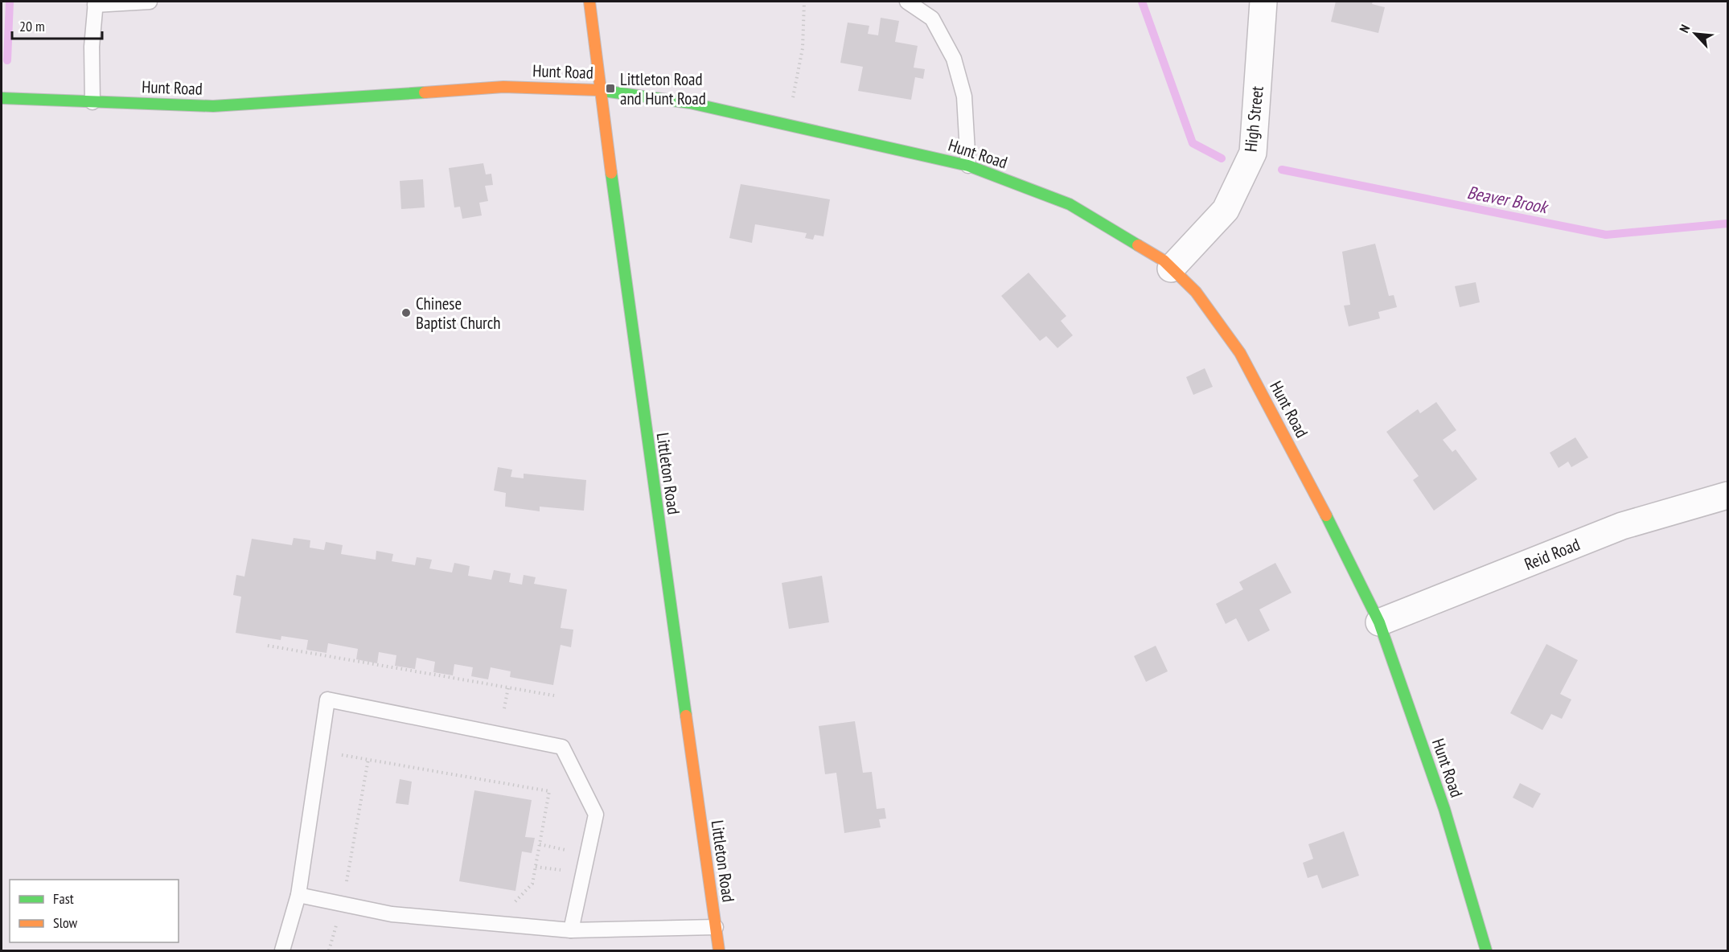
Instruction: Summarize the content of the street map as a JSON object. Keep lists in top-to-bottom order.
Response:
{
  "streets": {
    "street": [
      "Hunt Road",
      "High Street",
      "Littleton Road",
      "Reid Road"
    ]
  },
  "crossings": [
    ["Hunt Road", "High Street"],
    ["Hunt Road", "Littleton Road"],
    ["Hunt Road", "Reid Road"]
  ],
  "water": ["Beaver Brook"],
  "places": {
    "transit": ["Littleton Road and Hunt Road"],
    "other": ["Chinese Baptist Church"]
  },
  "legend": ["Fast", "Slow"],
  "scale_bar": "20 m",
  "north": "top left"
}
